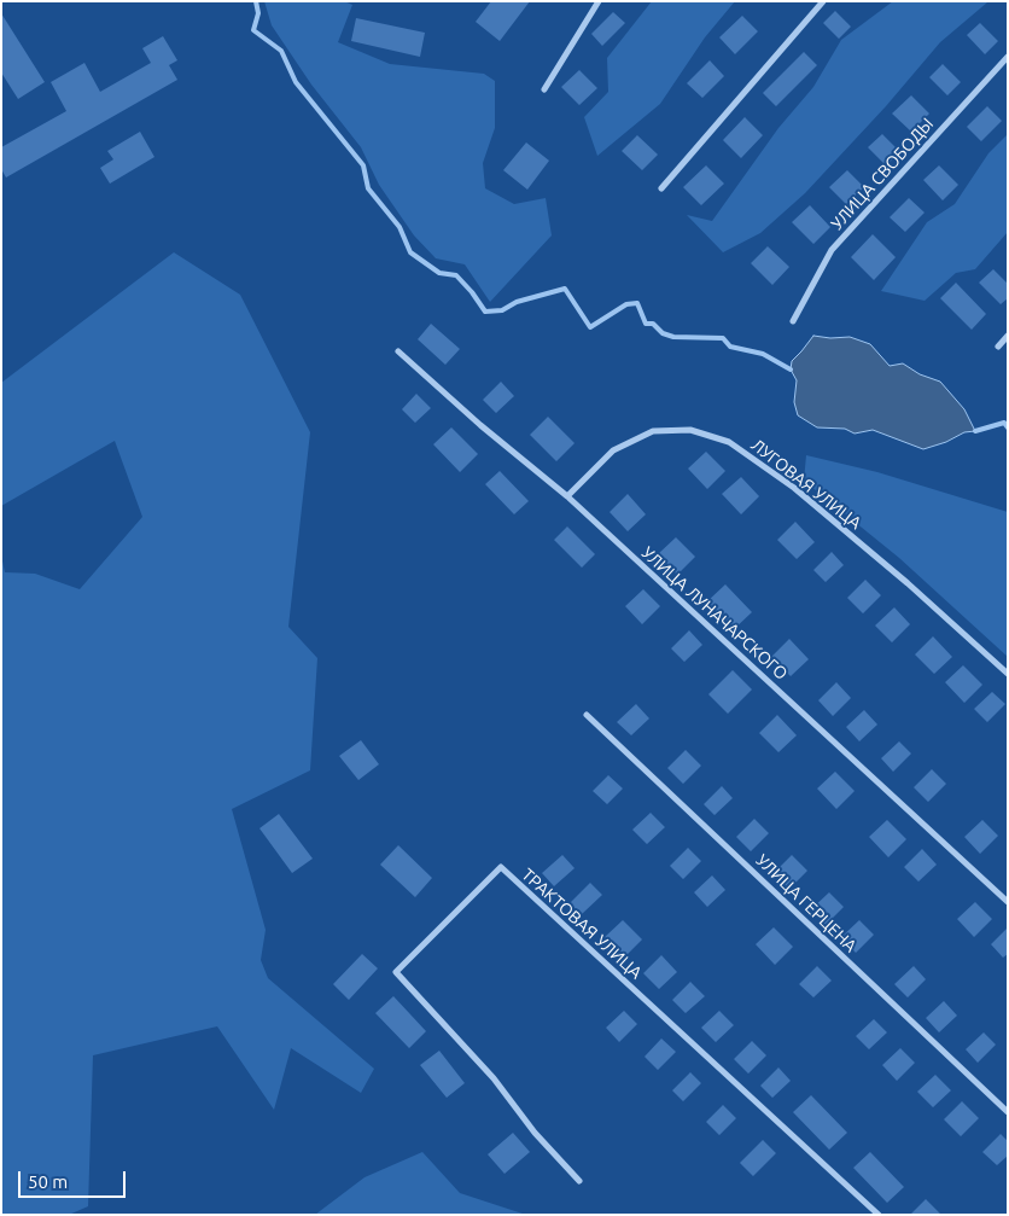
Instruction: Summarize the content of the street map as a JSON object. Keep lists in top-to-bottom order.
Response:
{
  "streets": {
    "street": [
      "УЛИЦА СВОБОДЫ",
      "ЛУГОВАЯ УЛИЦА",
      "УЛИЦА ЛУНАЧАРСКОГО",
      "УЛИЦА ГЕРЦЕНА",
      "ТРАКТОВАЯ УЛИЦА"
    ]
  },
  "crossings": [
    ["ЛУГОВАЯ УЛИЦА", "УЛИЦА ЛУНАЧАРСКОГО"]
  ],
  "scale_bar": "50 m"
}
